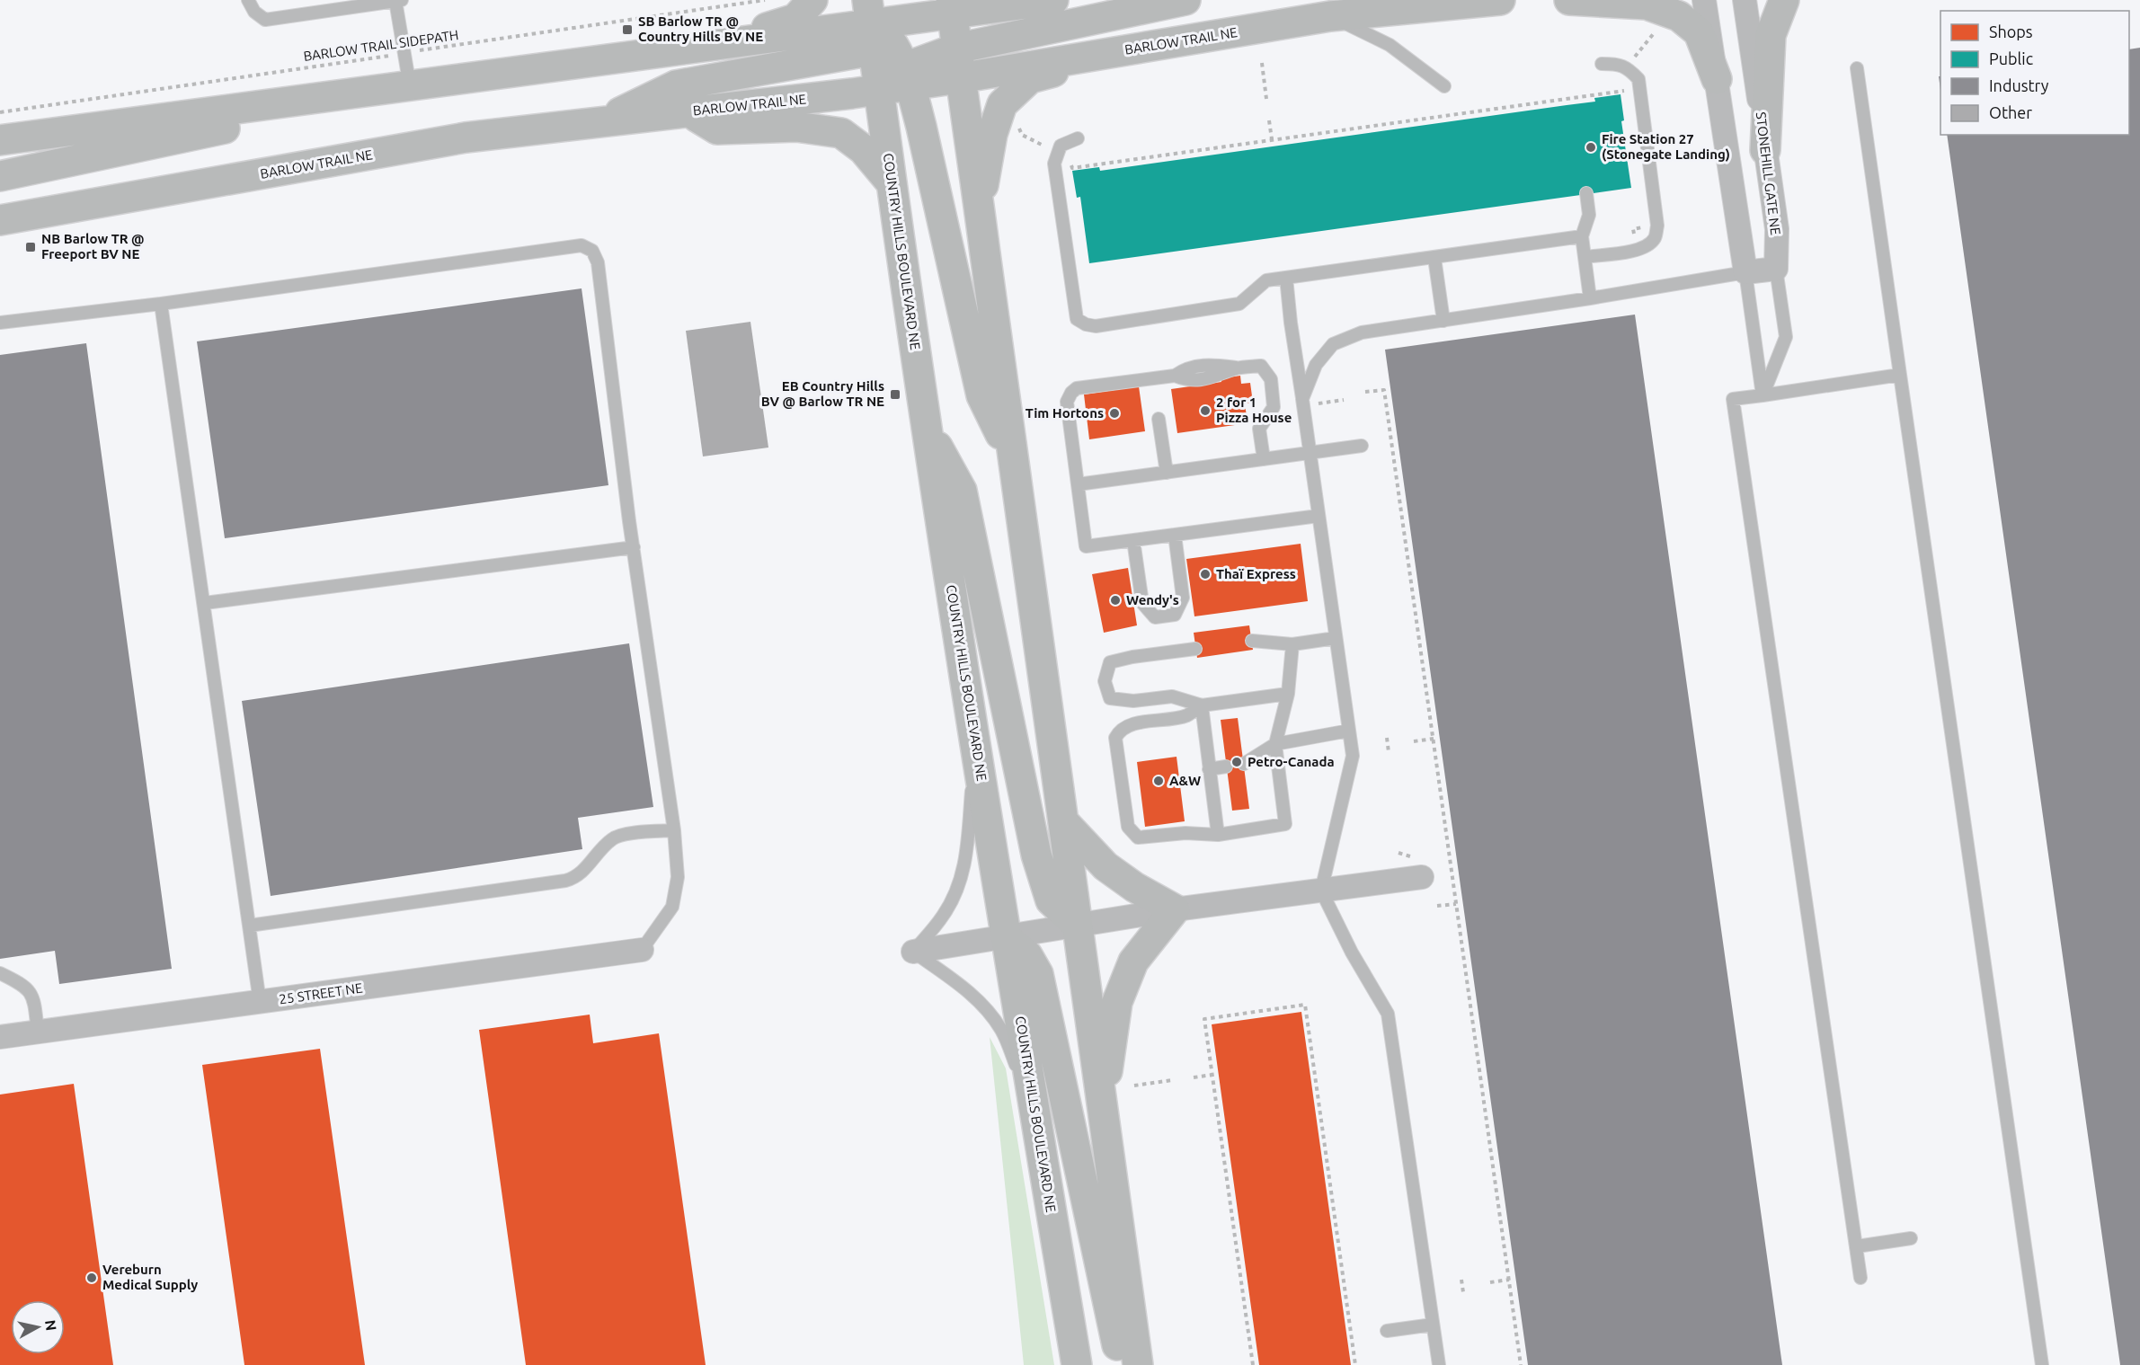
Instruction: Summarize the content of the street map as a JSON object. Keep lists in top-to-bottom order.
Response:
{
  "streets": {
    "main road": ["BARLOW TRAIL NE", "COUNTRY HILLS BOULEVARD NE"],
    "street": ["STONEHILL GATE NE", "25 STREET NE"],
    "path": ["BARLOW TRAIL SIDEPATH"]
  },
  "crossings": [
    ["BARLOW TRAIL NE", "COUNTRY HILLS BOULEVARD NE"]
  ],
  "places": {
    "transit": ["SB Barlow TR @ Country Hills BV NE", "NB Barlow TR @ Freeport BV NE", "EB Country Hills BV @ Barlow TR NE"],
    "other": [
      "Fire Station 27 (Stonegate Landing)",
      "2 for 1 Pizza House",
      "Tim Hortons",
      "Thaï Express",
      "Wendy's",
      "Petro-Canada",
      "A&W",
      "Vereburn Medical Supply"
    ]
  },
  "legend": [
    "Shops",
    "Public",
    "Industry",
    "Other"
  ],
  "north": "right"
}
